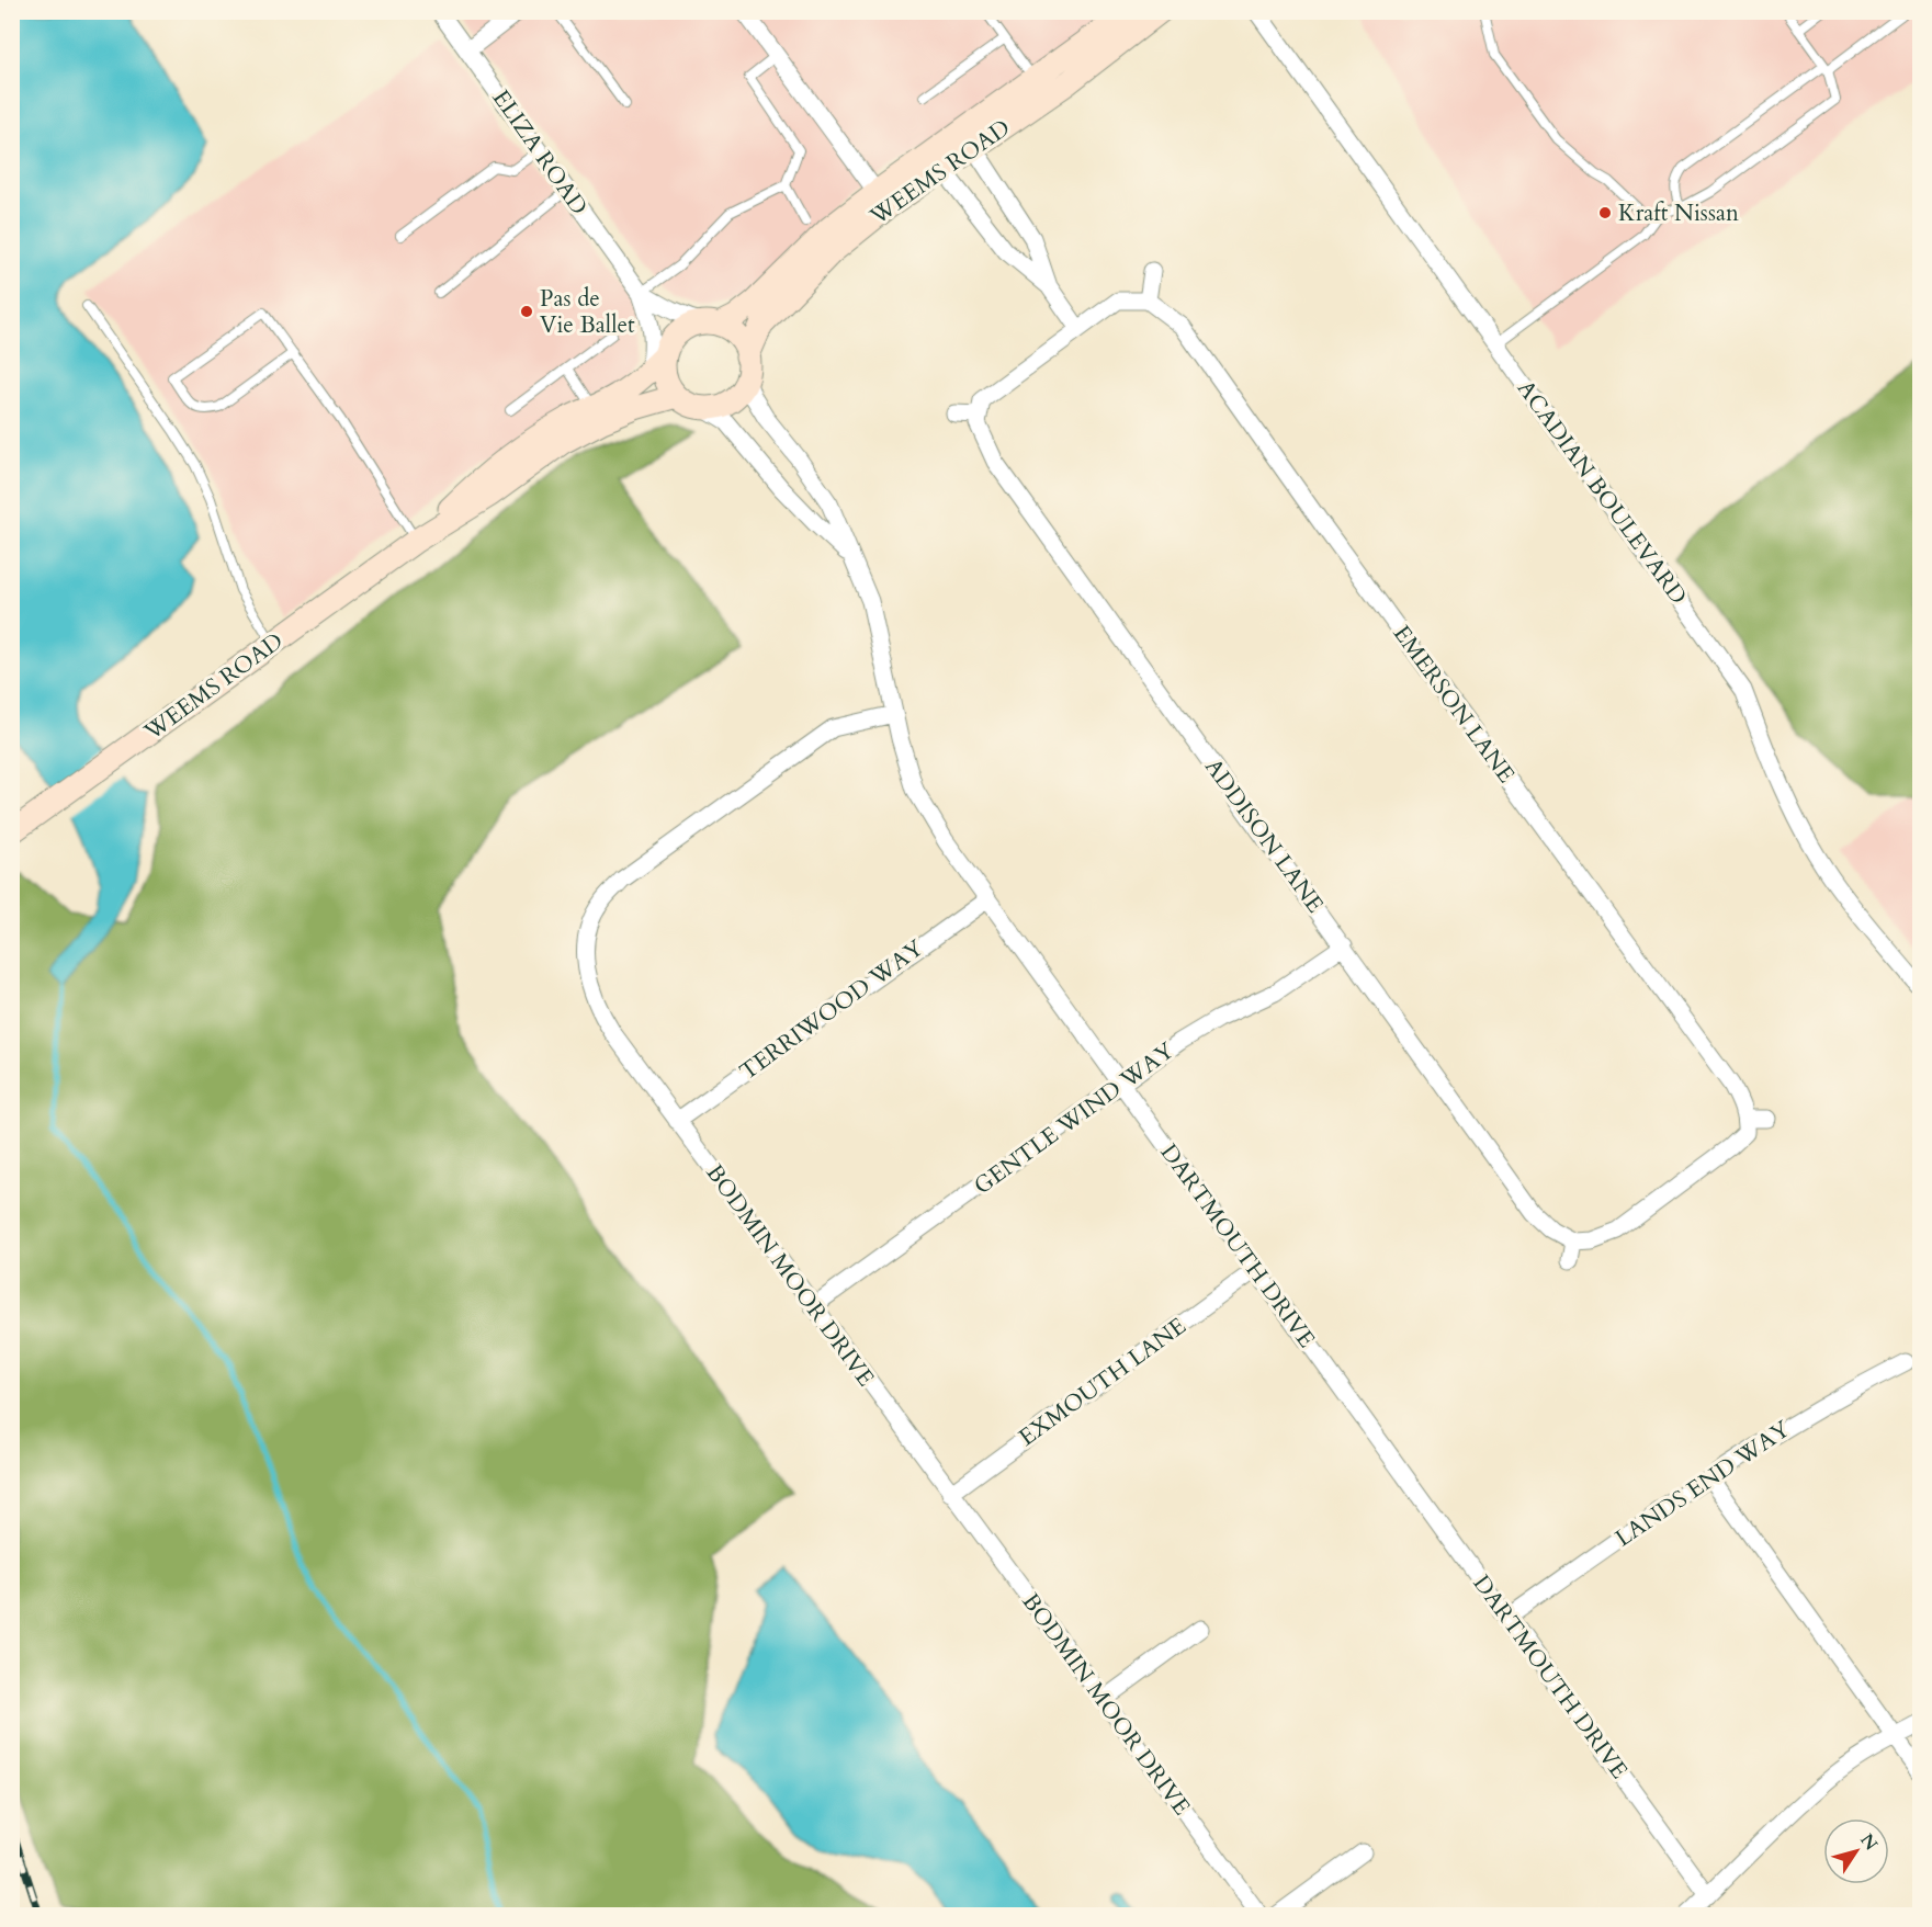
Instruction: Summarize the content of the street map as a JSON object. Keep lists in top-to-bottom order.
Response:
{
  "streets": {
    "street": [
      "ELIZA ROAD",
      "WEEMS ROAD",
      "ACADIAN BOULEVARD",
      "EMERSON LANE",
      "ADDISON LANE",
      "TERRIWOOD WAY",
      "GENTLE WIND WAY",
      "DARTMOUTH DRIVE",
      "BODMIN MOOR DRIVE",
      "EXMOUTH LANE",
      "LANDS END WAY"
    ]
  },
  "crossings": [
    ["ELIZA ROAD", "WEEMS ROAD"],
    ["ELIZA ROAD", "DARTMOUTH DRIVE"],
    ["WEEMS ROAD", "DARTMOUTH DRIVE"],
    ["ADDISON LANE", "GENTLE WIND WAY"],
    ["TERRIWOOD WAY", "DARTMOUTH DRIVE"],
    ["TERRIWOOD WAY", "BODMIN MOOR DRIVE"],
    ["GENTLE WIND WAY", "DARTMOUTH DRIVE"],
    ["GENTLE WIND WAY", "BODMIN MOOR DRIVE"],
    ["DARTMOUTH DRIVE", "BODMIN MOOR DRIVE"],
    ["DARTMOUTH DRIVE", "EXMOUTH LANE"],
    ["DARTMOUTH DRIVE", "LANDS END WAY"],
    ["BODMIN MOOR DRIVE", "EXMOUTH LANE"]
  ],
  "places": ["Kraft Nissan", "Pas de Vie Ballet"],
  "north": "top right"
}
